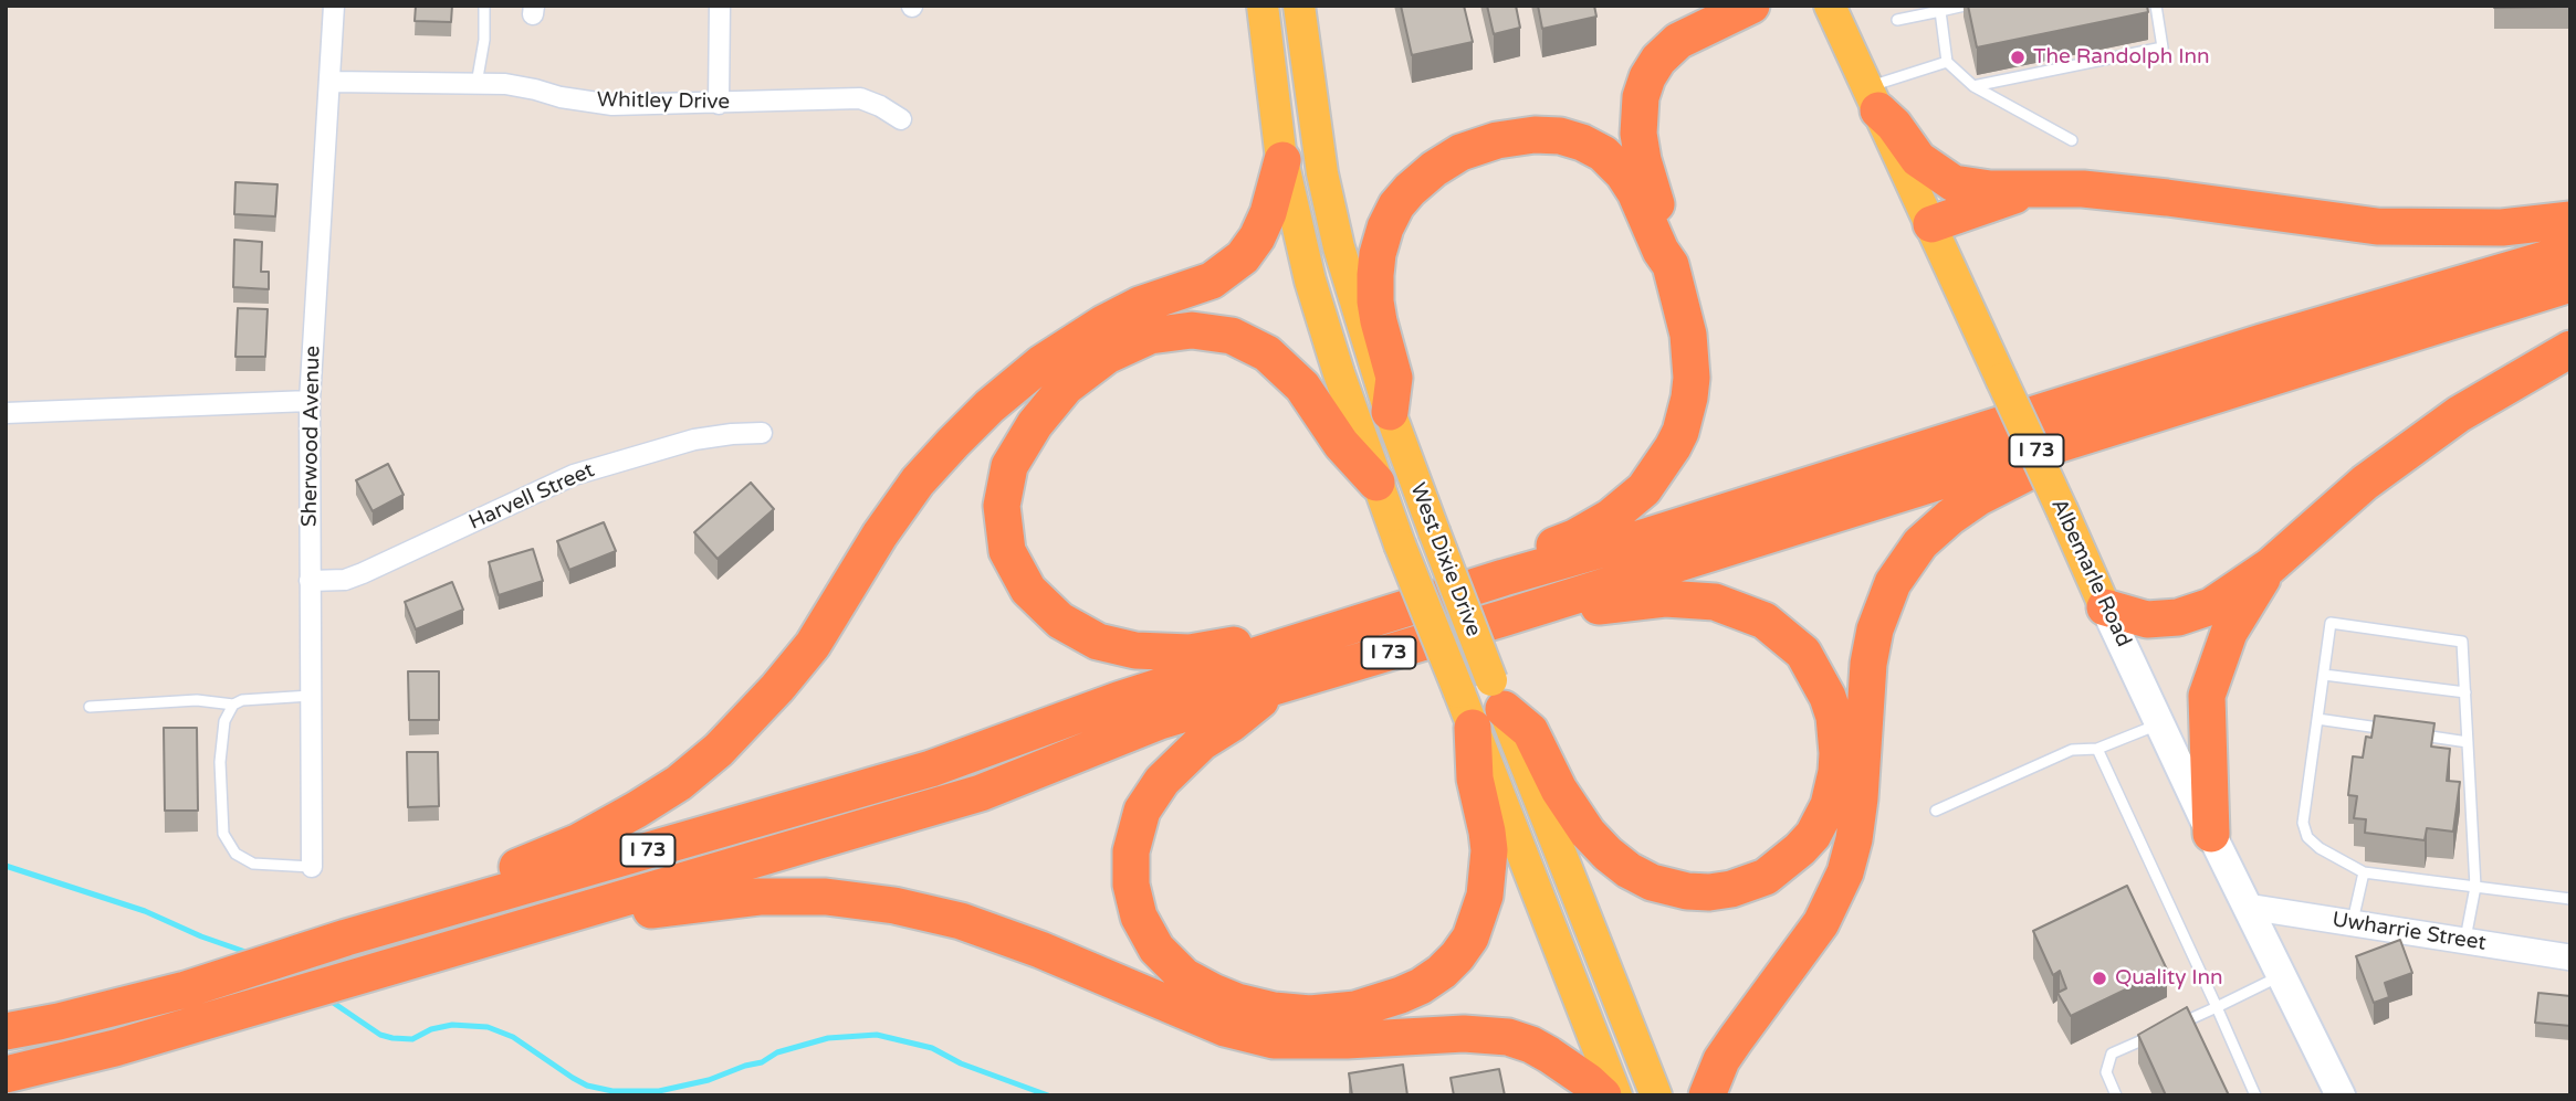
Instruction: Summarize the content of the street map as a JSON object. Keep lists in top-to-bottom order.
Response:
{
  "streets": {
    "highway": ["I 73"],
    "main road": ["West Dixie Drive", "Albemarle Road"],
    "street": [
      "Whitley Drive",
      "Sherwood Avenue",
      "Harvell Street",
      "Uwharrie Street"
    ]
  },
  "crossings": [
    ["Whitley Drive", "Sherwood Avenue"],
    ["Sherwood Avenue", "Harvell Street"],
    ["Albemarle Road", "Uwharrie Street"]
  ],
  "places": ["The Randolph Inn", "Quality Inn"]
}
